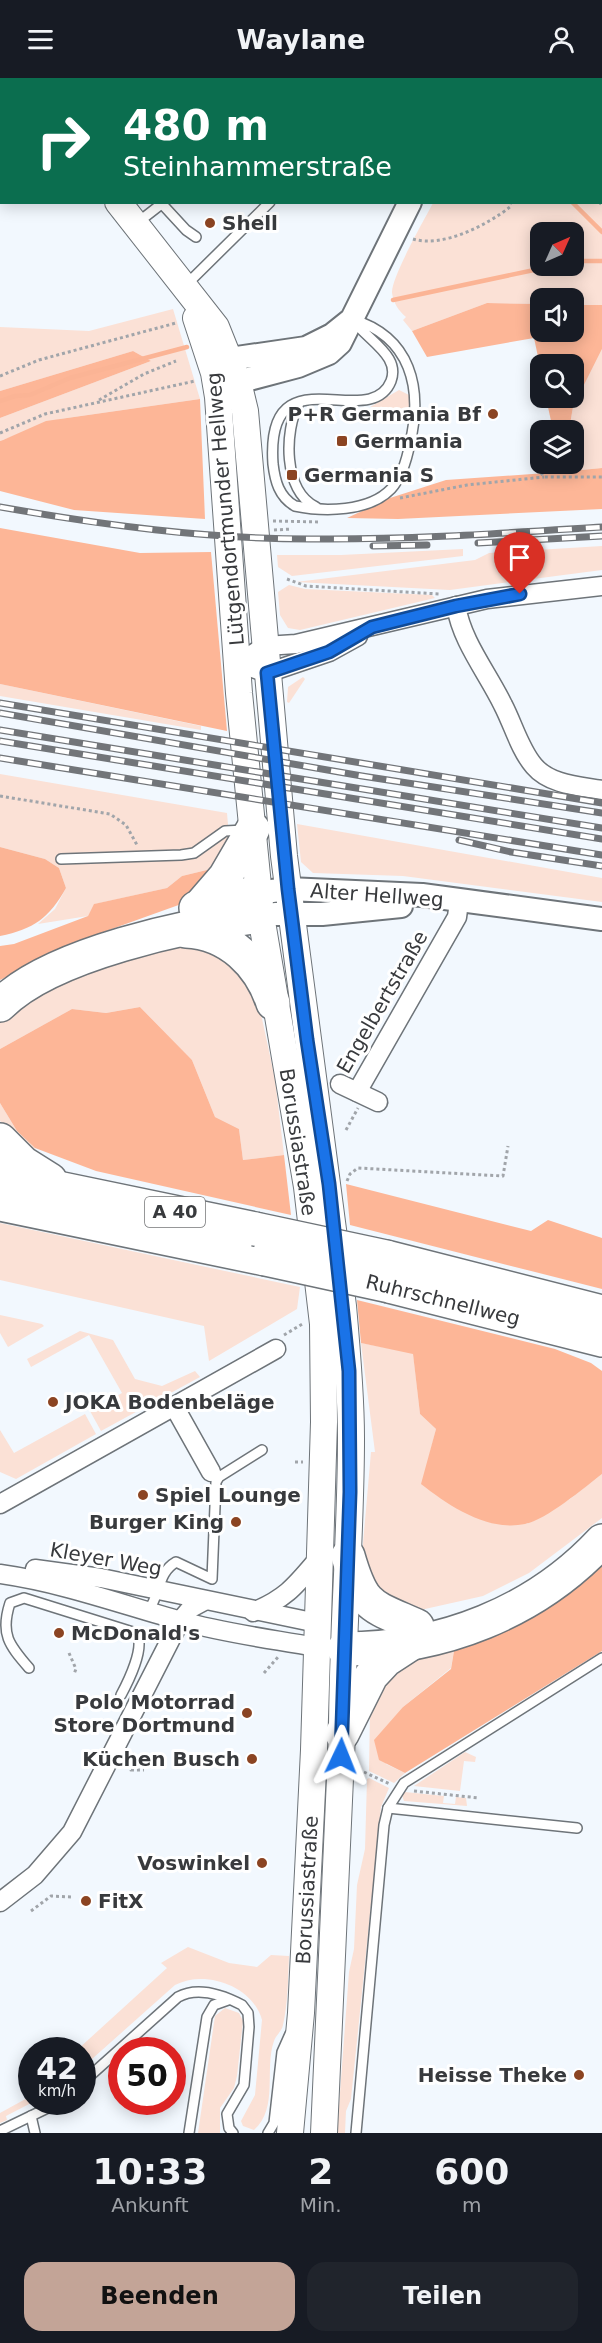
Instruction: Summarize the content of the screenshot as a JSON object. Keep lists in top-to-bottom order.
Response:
{
  "streets": {
    "highway": ["A 40", "Ruhrschnellweg"],
    "main road": ["Lütgendortmunder Hellweg", "Borussiastraße"],
    "street": ["Alter Hellweg", "Engelbertstraße", "Kleyer Weg"]
  },
  "crossings": [
    ["Lütgendortmunder Hellweg", "Borussiastraße"],
    ["Alter Hellweg", "Engelbertstraße"],
    ["Alter Hellweg", "Borussiastraße"],
    ["Borussiastraße", "Kleyer Weg"]
  ],
  "places": {
    "other": [
      "Shell",
      "P+R Germania Bf",
      "JOKA Bodenbeläge",
      "Spiel Lounge",
      "Burger King",
      "McDonald's",
      "Polo Motorrad Store Dortmund",
      "Küchen Busch",
      "Voswinkel",
      "FitX",
      "Heisse Theke"
    ],
    "transit": ["Germania", "Germania S"]
  },
  "north": "top right",
  "page": {
    "header": "Waylane",
    "turn": ["480 m", "Steinhammerstraße"],
    "speed": "42 km/h",
    "limit": "50",
    "eta": [
      "10:33",
      "Ankunft",
      "2",
      "Min.",
      "600",
      "m"
    ],
    "buttons": ["Beenden", "Teilen"]
  }
}
